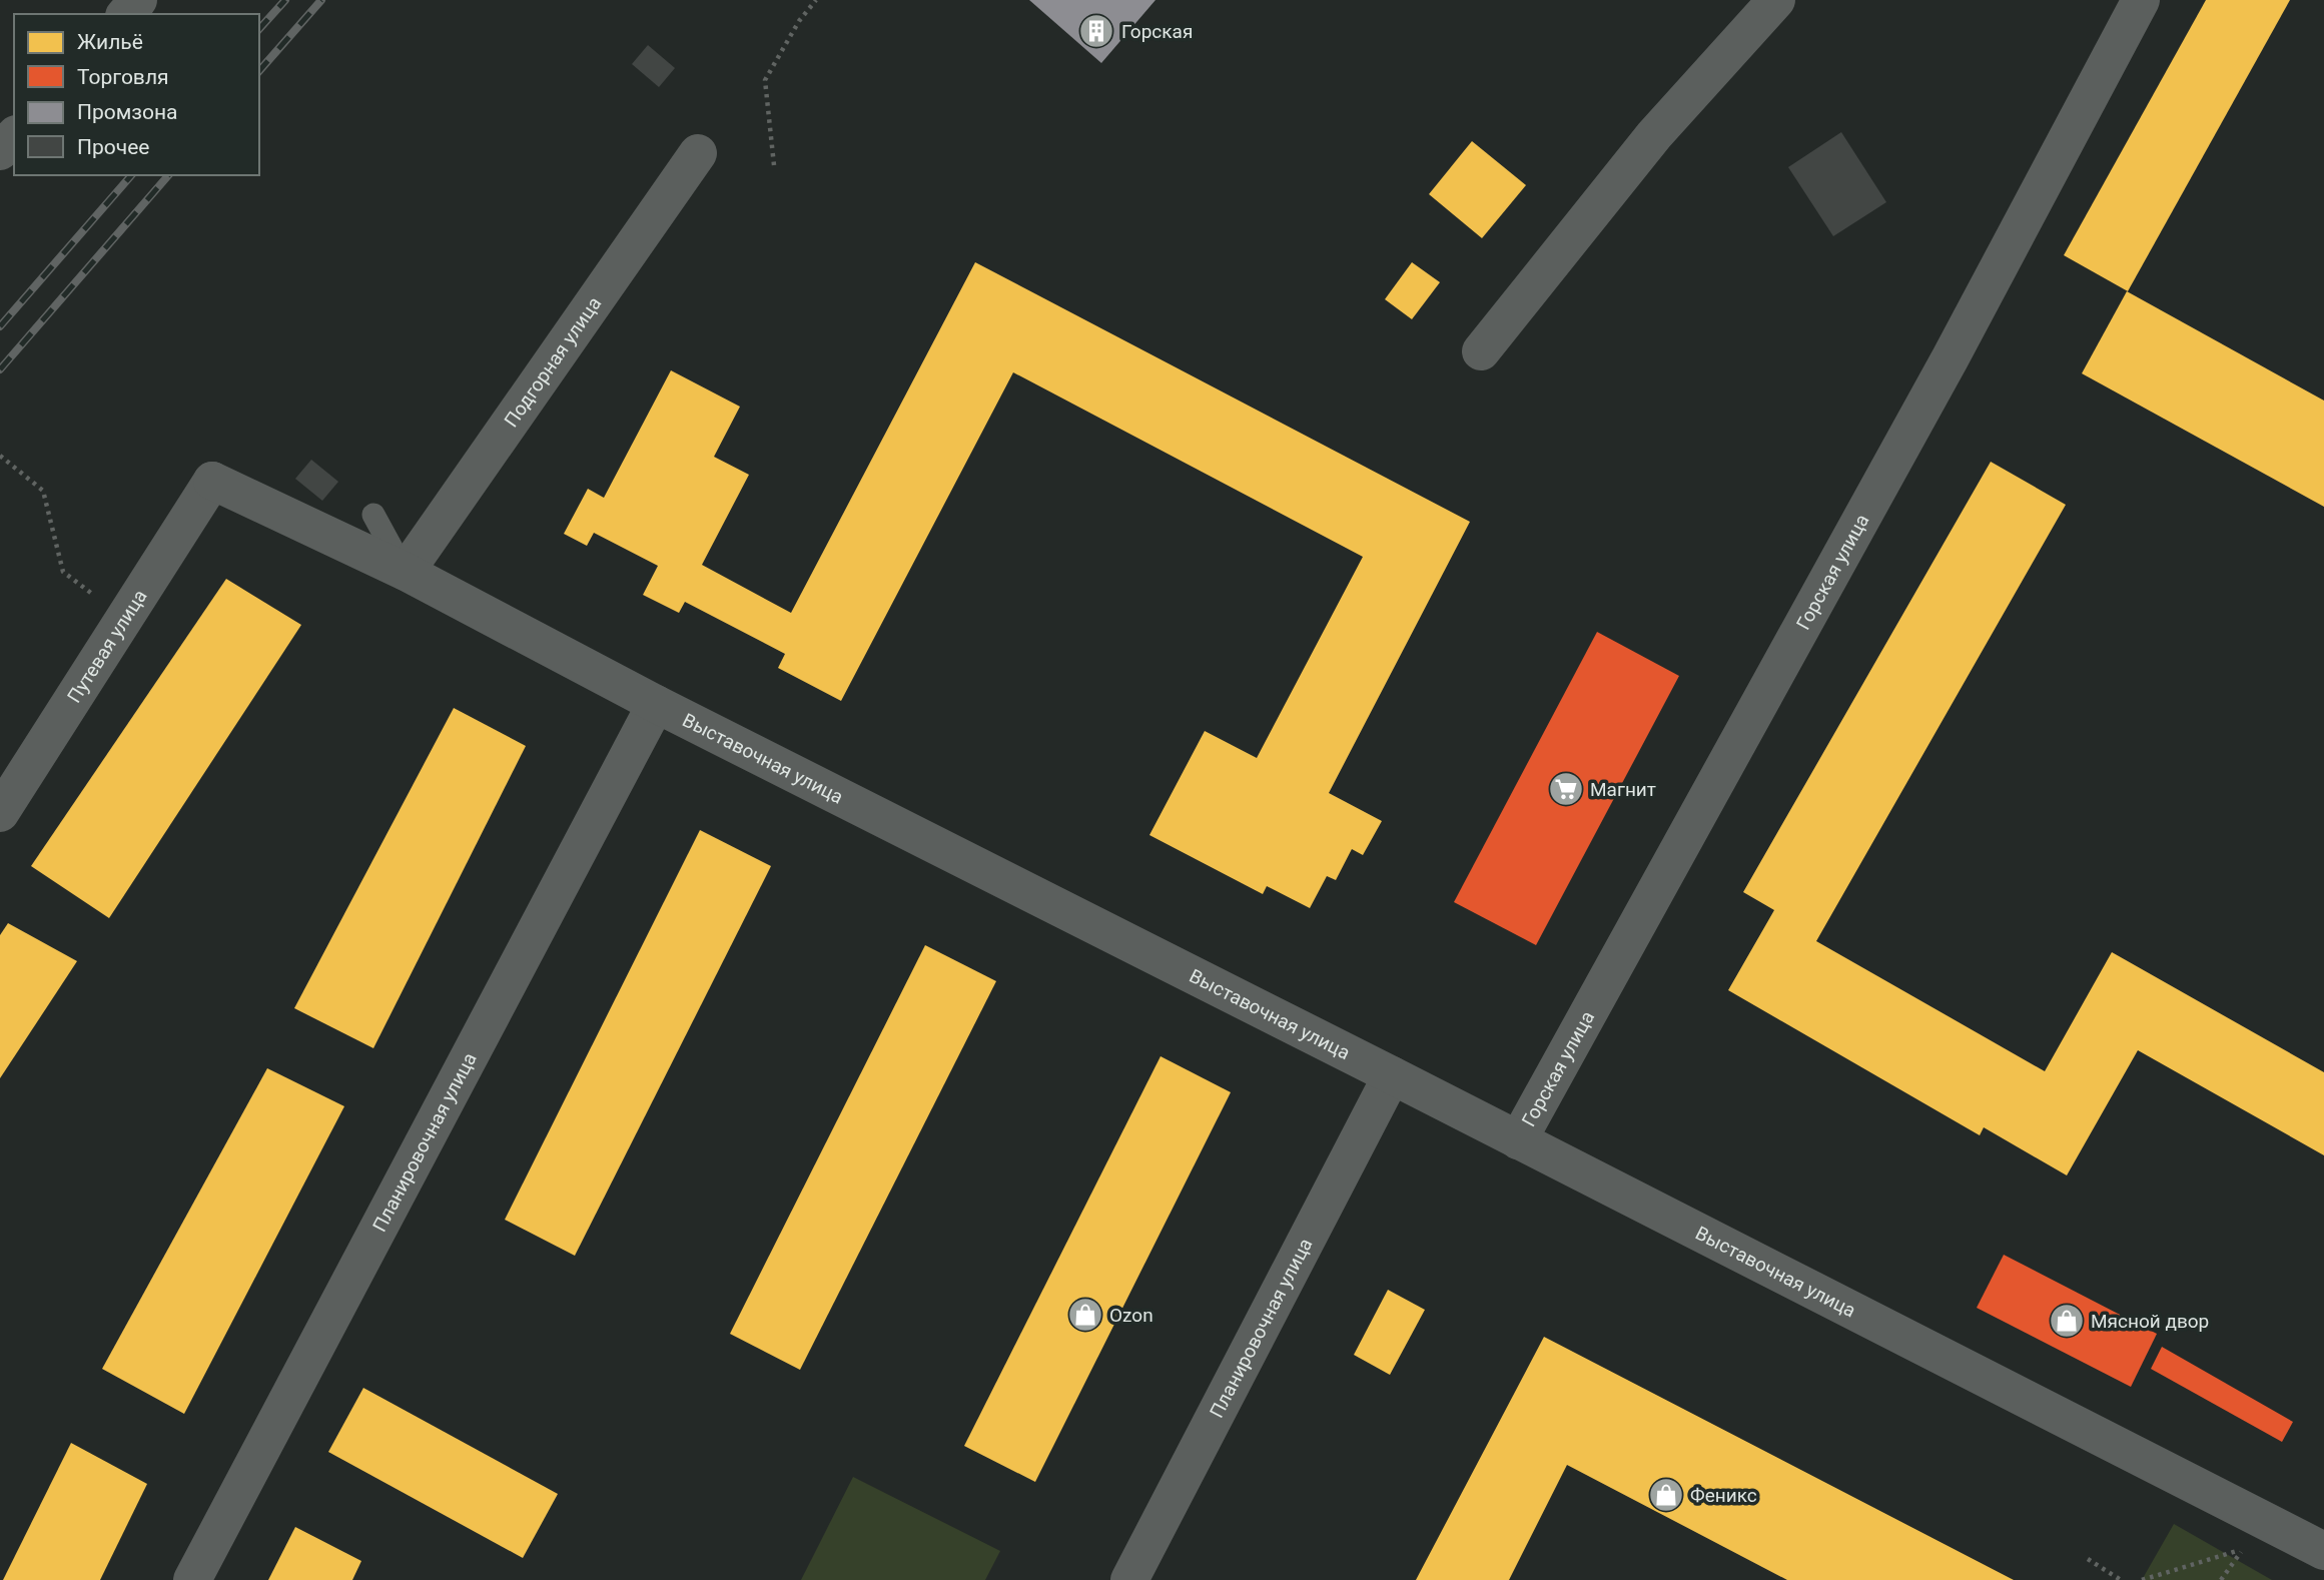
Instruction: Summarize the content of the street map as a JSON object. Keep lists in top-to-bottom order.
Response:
{
  "streets": {
    "street": [
      "Подгорная улица",
      "Горская улица",
      "Путевая улица",
      "Выставочная улица",
      "Планировочная улица"
    ]
  },
  "crossings": [
    ["Подгорная улица", "Выставочная улица"],
    ["Горская улица", "Выставочная улица"],
    ["Путевая улица", "Выставочная улица"],
    ["Выставочная улица", "Планировочная улица"]
  ],
  "places": {
    "building": ["Горская"],
    "supermarket": ["Магнит"],
    "shop": ["Ozon", "Мясной двор", "Феникс"]
  },
  "legend": [
    "Жильё",
    "Торговля",
    "Промзона",
    "Прочее"
  ]
}
